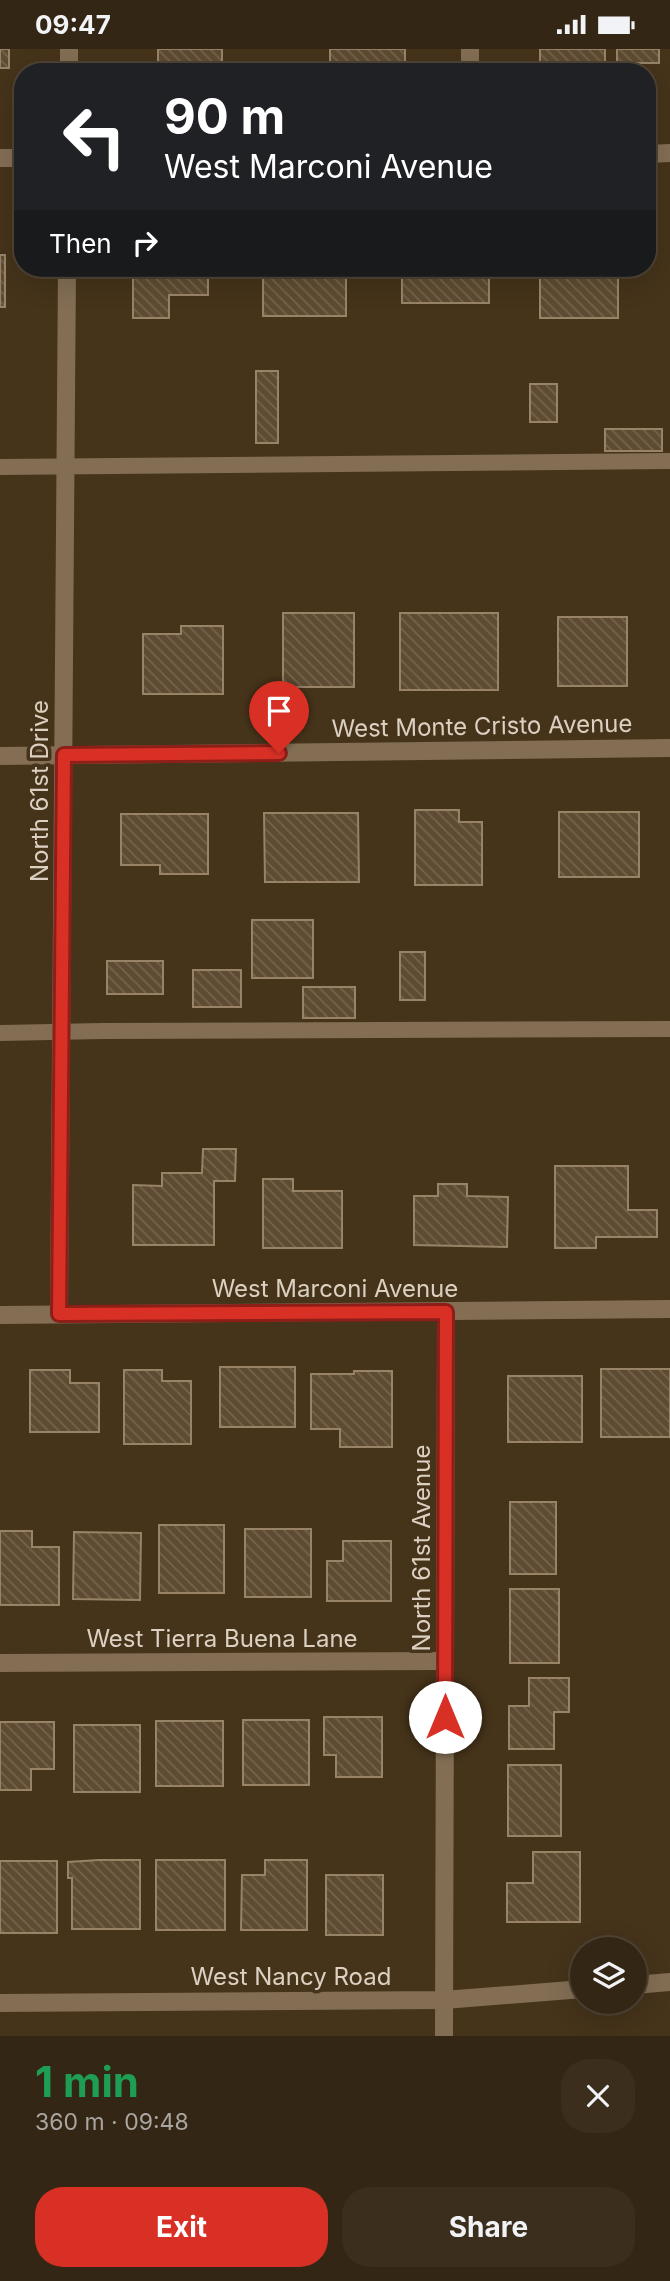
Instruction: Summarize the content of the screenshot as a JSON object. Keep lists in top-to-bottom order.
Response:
{
  "streets": {
    "street": [
      "West Monte Cristo Avenue",
      "North 61st Drive",
      "West Marconi Avenue",
      "North 61st Avenue",
      "West Tierra Buena Lane",
      "West Nancy Road"
    ]
  },
  "crossings": [
    ["West Monte Cristo Avenue", "North 61st Drive"],
    ["North 61st Drive", "West Marconi Avenue"],
    ["West Marconi Avenue", "North 61st Avenue"],
    ["North 61st Avenue", "West Tierra Buena Lane"],
    ["North 61st Avenue", "West Nancy Road"]
  ],
  "page": {
    "status": "09:47",
    "turn": ["90 m", "West Marconi Avenue"],
    "then": "Then",
    "heading": ["1 min", "360 m · 09:48"],
    "buttons": ["Exit", "Share"]
  }
}
